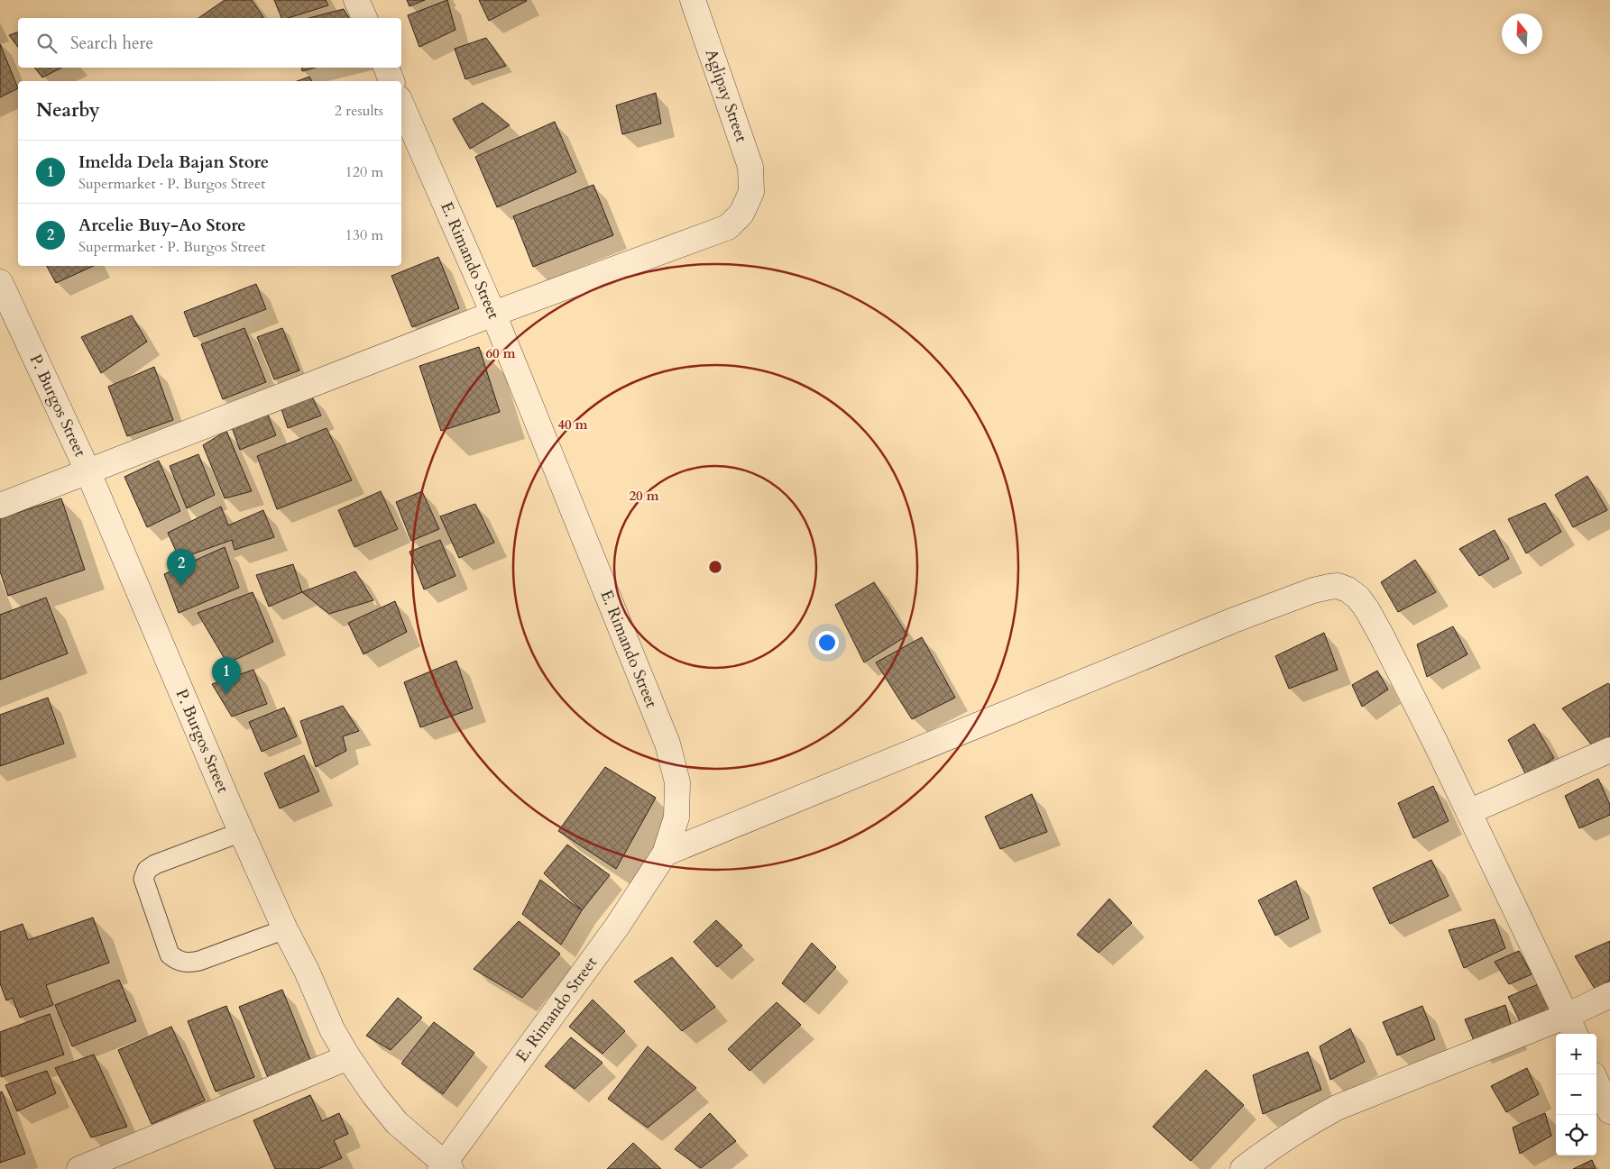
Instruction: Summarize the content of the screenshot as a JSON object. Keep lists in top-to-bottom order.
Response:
{
  "streets": {
    "street": ["Aglipay Street", "E. Rimando Street", "P. Burgos Street"]
  },
  "crossings": [
    ["Aglipay Street", "E. Rimando Street"],
    ["E. Rimando Street", "P. Burgos Street"]
  ],
  "north": "top",
  "page": {
    "search": "Search here",
    "heading": ["Nearby", "2 results"],
    "list": [
      {
        "mark": "1",
        "name": "Imelda Dela Bajan Store",
        "note": "Supermarket · P. Burgos Street",
        "value": "120 m"
      },
      {
        "mark": "2",
        "name": "Arcelie Buy-Ao Store",
        "note": "Supermarket · P. Burgos Street",
        "value": "130 m"
      }
    ],
    "pins": ["2", "1"],
    "map_buttons": ["+", "−"]
  },
  "rings": ["60 m", "40 m", "20 m"]
}
